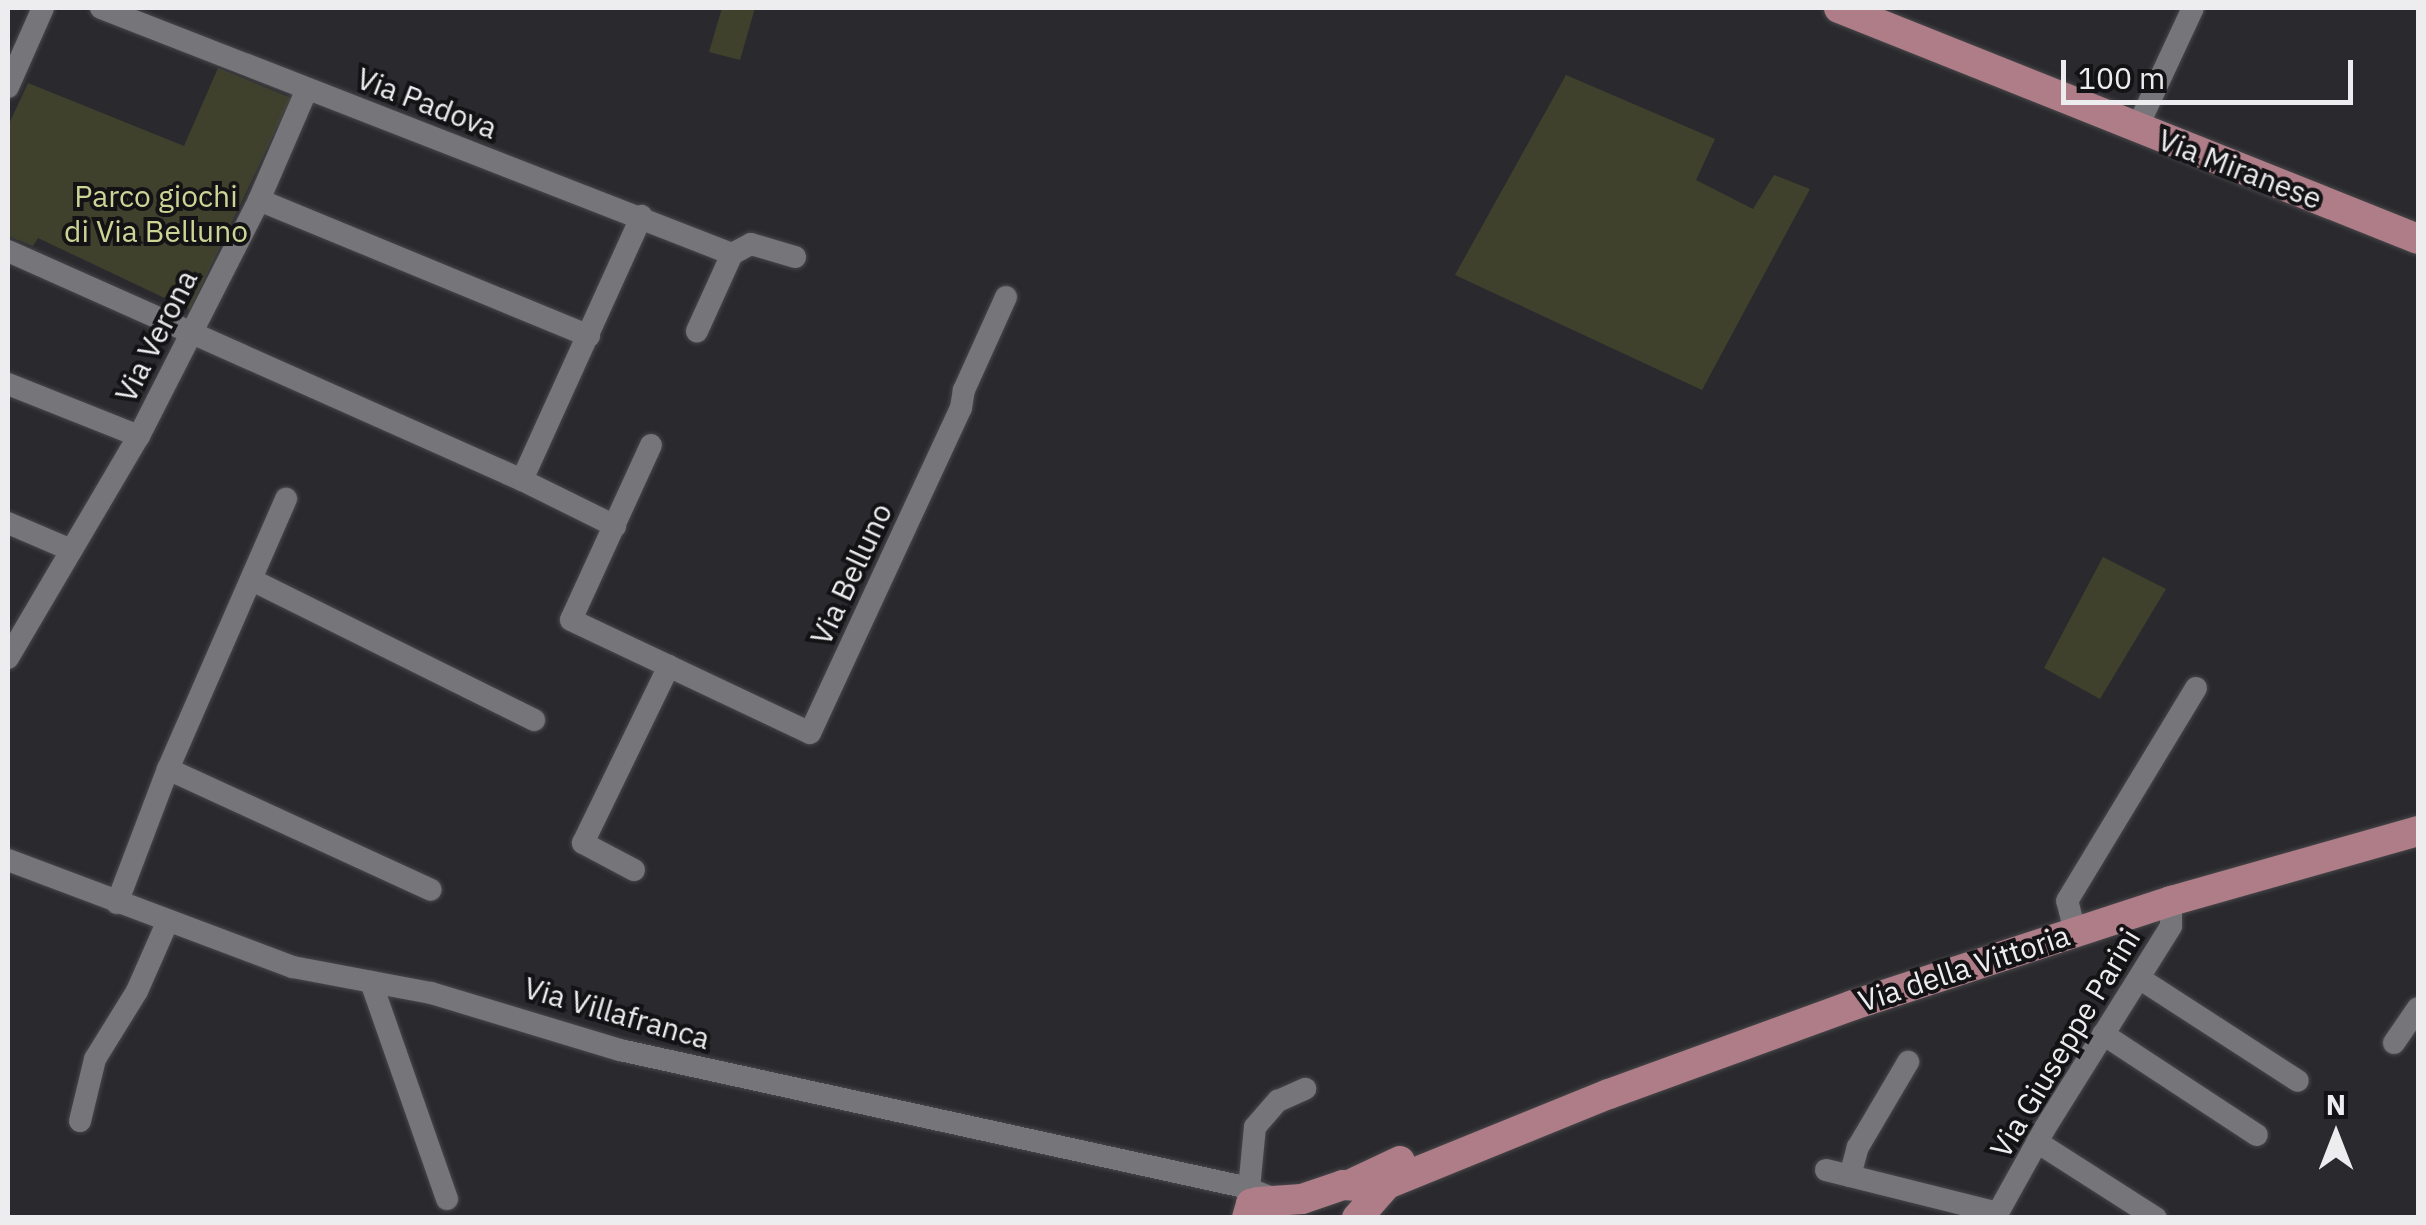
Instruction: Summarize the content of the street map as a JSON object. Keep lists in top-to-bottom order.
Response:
{
  "streets": {
    "main road": ["Via Miranese", "Via della Vittoria"],
    "street": [
      "Via Padova",
      "Via Verona",
      "Via Belluno",
      "Via Villafranca",
      "Via Giuseppe Parini"
    ]
  },
  "crossings": [
    ["Via Padova", "Via Verona"],
    ["Via della Vittoria", "Via Villafranca"],
    ["Via della Vittoria", "Via Giuseppe Parini"]
  ],
  "parks": ["Parco giochi di Via Belluno"],
  "scale_bar": "100 m",
  "north": "top"
}
